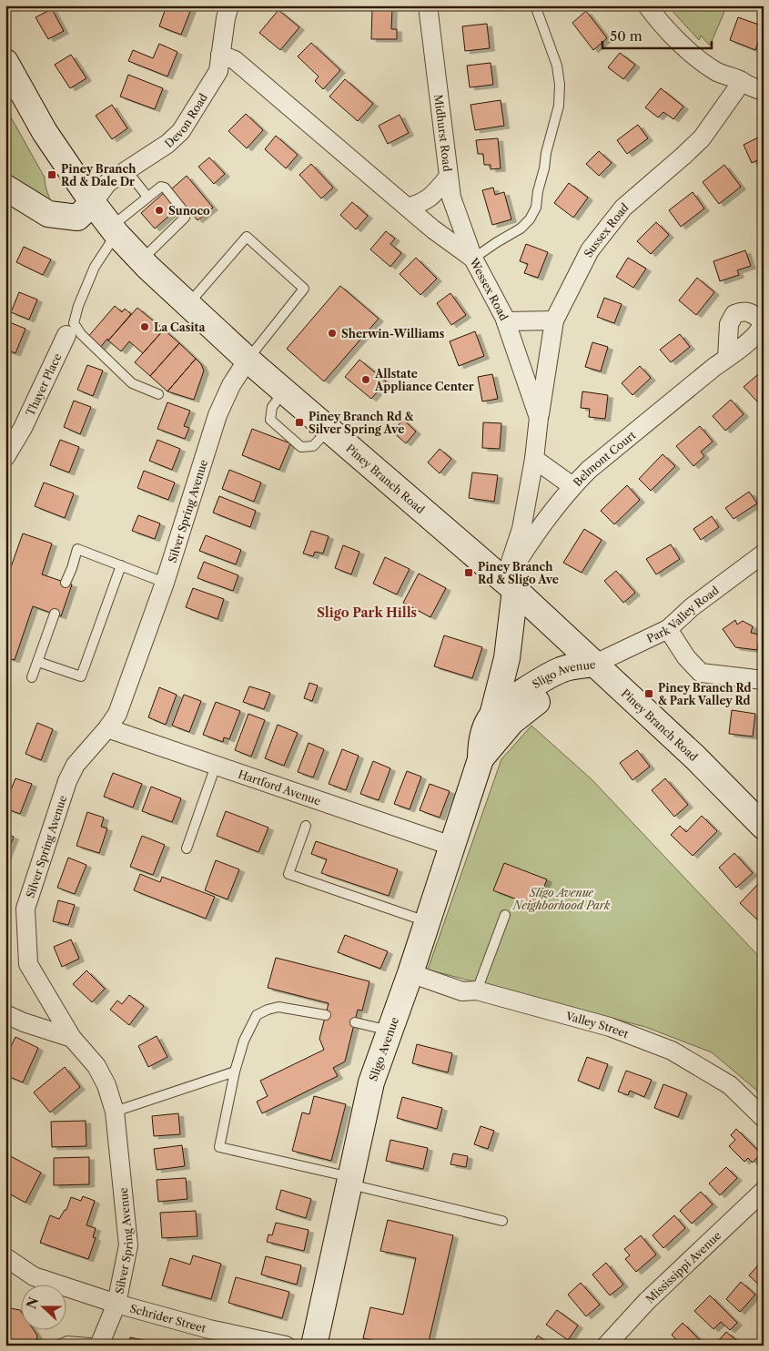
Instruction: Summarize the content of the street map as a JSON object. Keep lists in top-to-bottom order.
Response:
{
  "streets": {
    "street": [
      "Devon Road",
      "Midhurst Road",
      "Sussex Road",
      "Wessex Road",
      "Thayer Place",
      "Belmont Court",
      "Piney Branch Road",
      "Silver Spring Avenue",
      "Park Valley Road",
      "Sligo Avenue",
      "Hartford Avenue",
      "Valley Street",
      "Mississippi Avenue",
      "Schrider Street"
    ]
  },
  "crossings": [
    ["Devon Road", "Wessex Road"],
    ["Devon Road", "Piney Branch Road"],
    ["Midhurst Road", "Wessex Road"],
    ["Sussex Road", "Wessex Road"],
    ["Wessex Road", "Belmont Court"],
    ["Wessex Road", "Piney Branch Road"],
    ["Belmont Court", "Piney Branch Road"],
    ["Piney Branch Road", "Silver Spring Avenue"],
    ["Piney Branch Road", "Park Valley Road"],
    ["Piney Branch Road", "Sligo Avenue"],
    ["Silver Spring Avenue", "Hartford Avenue"],
    ["Silver Spring Avenue", "Schrider Street"],
    ["Park Valley Road", "Sligo Avenue"],
    ["Sligo Avenue", "Hartford Avenue"],
    ["Sligo Avenue", "Valley Street"]
  ],
  "districts": ["Sligo Park Hills"],
  "parks": ["Sligo Avenue Neighborhood Park"],
  "places": {
    "transit": [
      "Piney Branch Rd & Dale Dr",
      "Piney Branch Rd & Silver Spring Ave",
      "Piney Branch Rd & Sligo Ave",
      "Piney Branch Rd & Park Valley Rd"
    ],
    "other": [
      "Sunoco",
      "La Casita",
      "Sherwin-Williams",
      "Allstate Appliance Center"
    ]
  },
  "scale_bar": "50 m",
  "north": "left"
}
